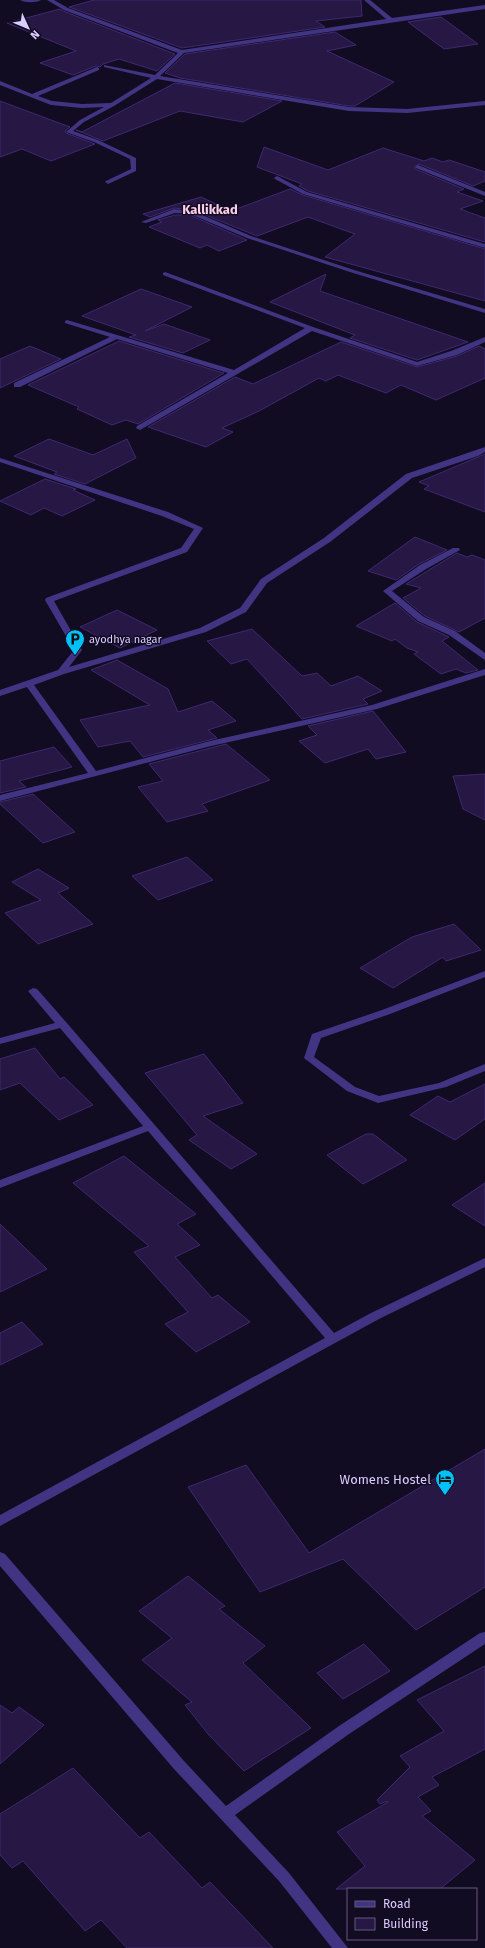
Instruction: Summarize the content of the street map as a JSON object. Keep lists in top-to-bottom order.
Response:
{
  "districts": ["Kallikkad"],
  "places": {
    "parking": ["ayodhya nagar"],
    "hotel": ["Womens Hostel"]
  },
  "legend": ["Road", "Building"],
  "north": "bottom right"
}
